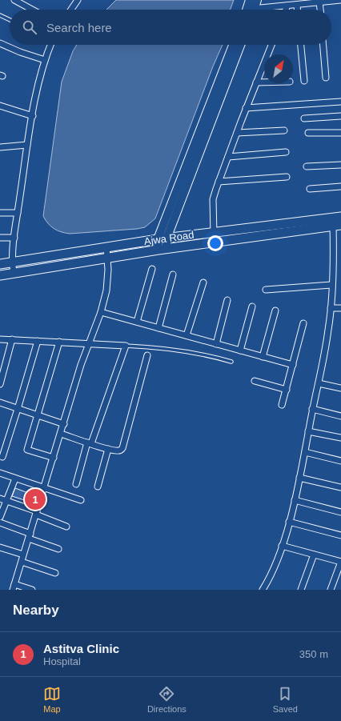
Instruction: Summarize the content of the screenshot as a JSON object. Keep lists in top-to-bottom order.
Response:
{
  "streets": {
    "main road": ["Ajwa Road"]
  },
  "north": "top right",
  "page": {
    "search": "Search here",
    "pins": "1",
    "heading": "Nearby",
    "list": [
      {
        "mark": "1",
        "name": "Astitva Clinic",
        "note": "Hospital",
        "value": "350 m"
      }
    ],
    "nav": ["Map", "Directions", "Saved"]
  }
}
